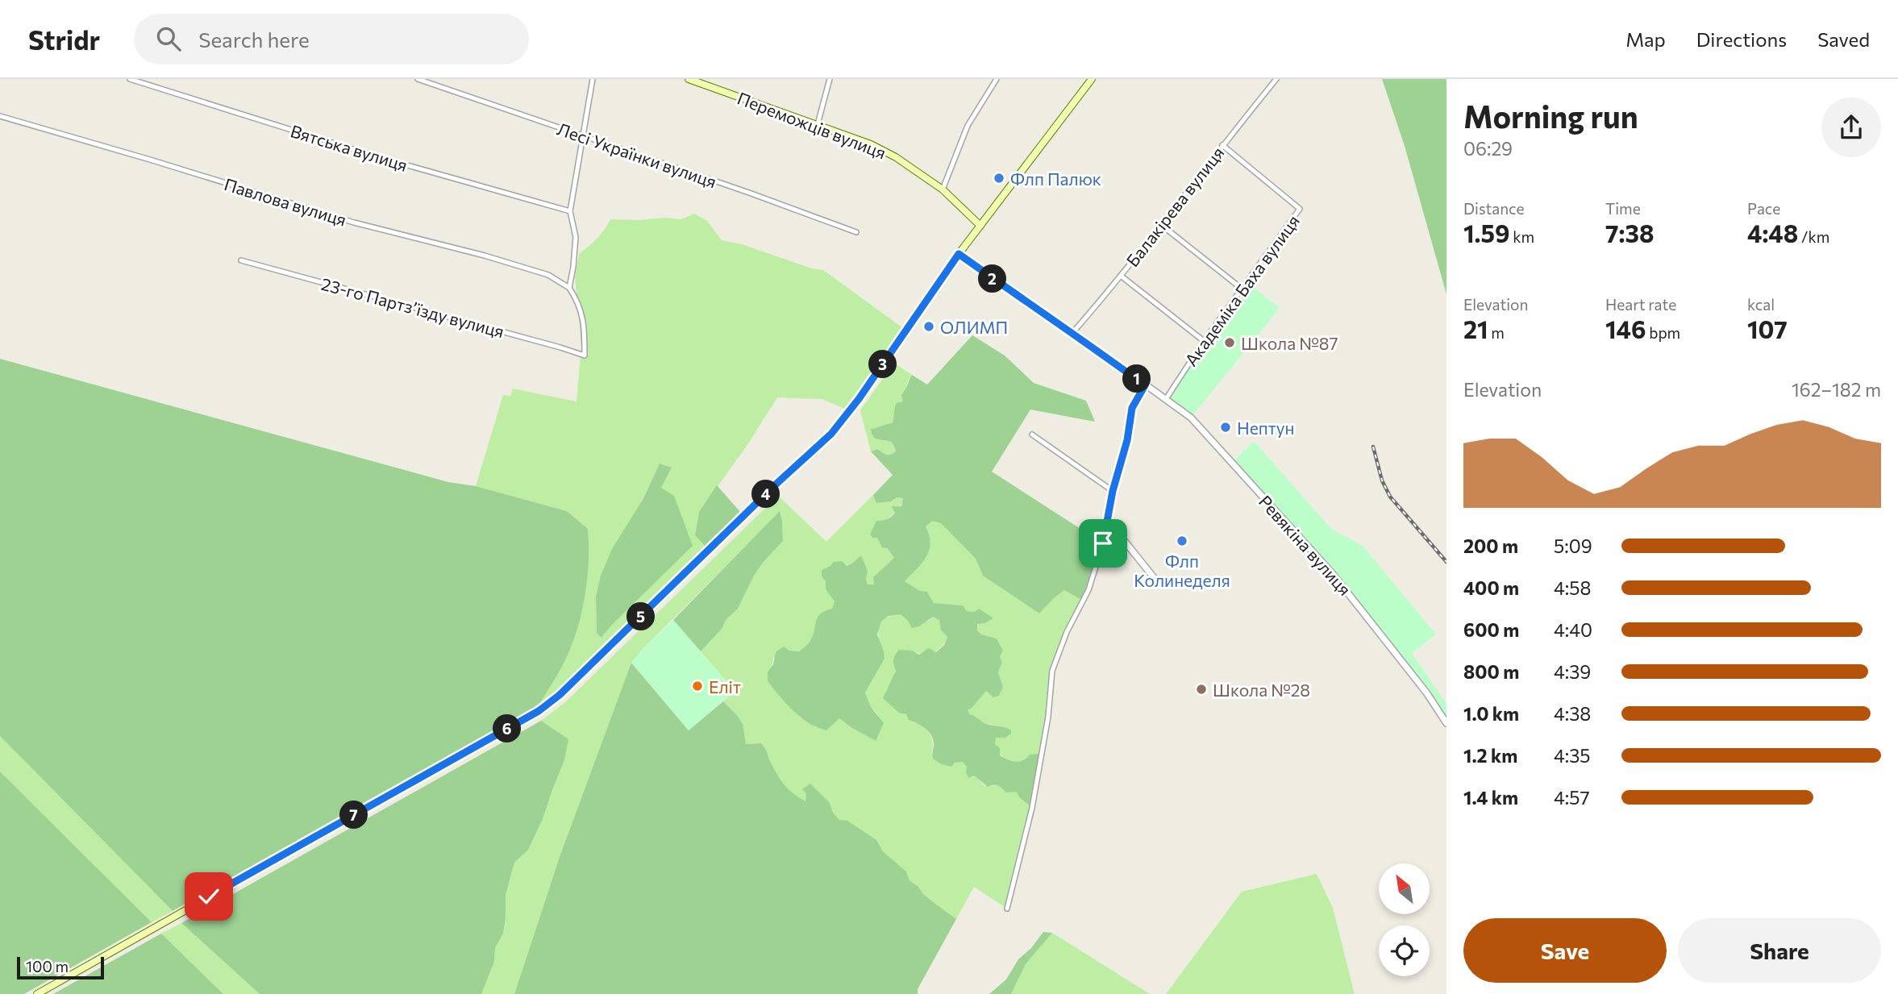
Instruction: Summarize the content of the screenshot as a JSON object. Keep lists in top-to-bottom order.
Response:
{
  "streets": {
    "main road": ["Переможців вулиця"],
    "street": [
      "Вятська вулиця",
      "Лесі Українки вулиця",
      "Павлова вулиця",
      "Балакірева вулиця",
      "Академіка Баха вулиця",
      "23-го Партз’їзду вулиця",
      "Ревякіна вулиця"
    ]
  },
  "crossings": [
    ["Павлова вулиця", "23-го Партз’їзду вулиця"],
    ["Балакірева вулиця", "Академіка Баха вулиця"],
    ["Балакірева вулиця", "Ревякіна вулиця"],
    ["Академіка Баха вулиця", "Ревякіна вулиця"]
  ],
  "places": [
    "Флп Палюк",
    "ОЛИМП",
    "Школа №87",
    "Нептун",
    "Флп Колинеделя",
    "Еліт",
    "Школа №28"
  ],
  "scale_bar": "100 m",
  "north": "top left",
  "page": {
    "header": "Stridr",
    "search": "Search here",
    "nav": ["Map", "Directions", "Saved"],
    "heading": ["Morning run", "06:29"],
    "stats": [
      ["Distance", "1.59 km"],
      ["Time", "7:38"],
      ["Pace", "4:48 /km"],
      ["Elevation", "21 m"],
      ["Heart rate", "146 bpm"],
      ["kcal", "107"]
    ],
    "pins": [
      "2",
      "3",
      "1",
      "4",
      "5",
      "6",
      "7"
    ],
    "chart": ["Elevation", "162–182 m"],
    "list": [
      {
        "name": "200 m",
        "note": "5:09"
      },
      {
        "name": "400 m",
        "note": "4:58"
      },
      {
        "name": "600 m",
        "note": "4:40"
      },
      {
        "name": "800 m",
        "note": "4:39"
      },
      {
        "name": "1.0 km",
        "note": "4:38"
      },
      {
        "name": "1.2 km",
        "note": "4:35"
      },
      {
        "name": "1.4 km",
        "note": "4:57"
      }
    ],
    "buttons": ["Save", "Share"],
    "scale": "100 m"
  }
}
